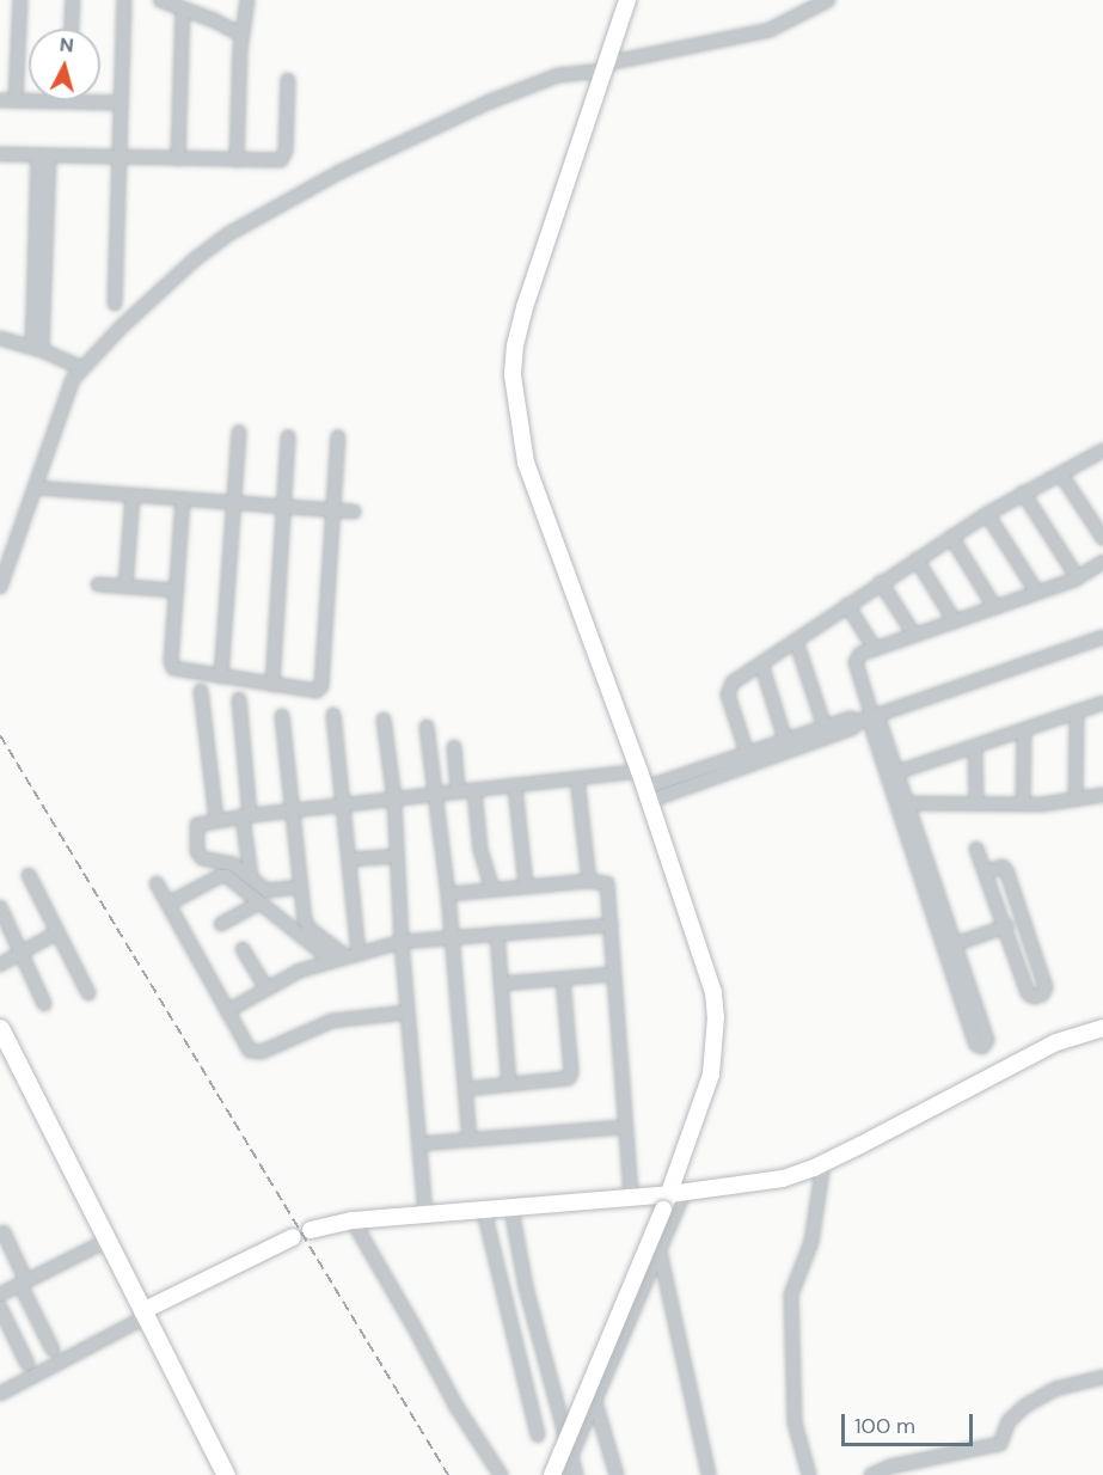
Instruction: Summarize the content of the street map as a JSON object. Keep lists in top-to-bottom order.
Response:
{
  "scale_bar": "100 m",
  "north": "top"
}
